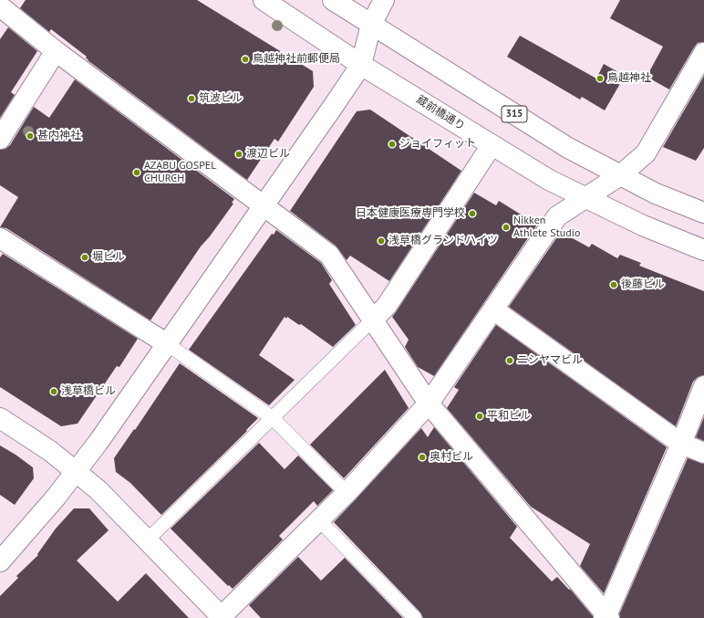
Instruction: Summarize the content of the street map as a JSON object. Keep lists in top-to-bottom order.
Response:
{
  "streets": {
    "street": ["蔵前橋通り", "315"]
  },
  "places": [
    "鳥越神社前郵便局",
    "鳥越神社",
    "筑波ビル",
    "甚内神社",
    "ジョイフィット",
    "渡辺ビル",
    "AZABU GOSPEL CHURCH",
    "日本健康医療専門学校",
    "Nikken Athlete Studio",
    "浅草橋グランドハイツ",
    "堀ビル",
    "後藤ビル",
    "ニシヤマビル",
    "浅草橋ビル",
    "平和ビル",
    "奥村ビル"
  ]
}
